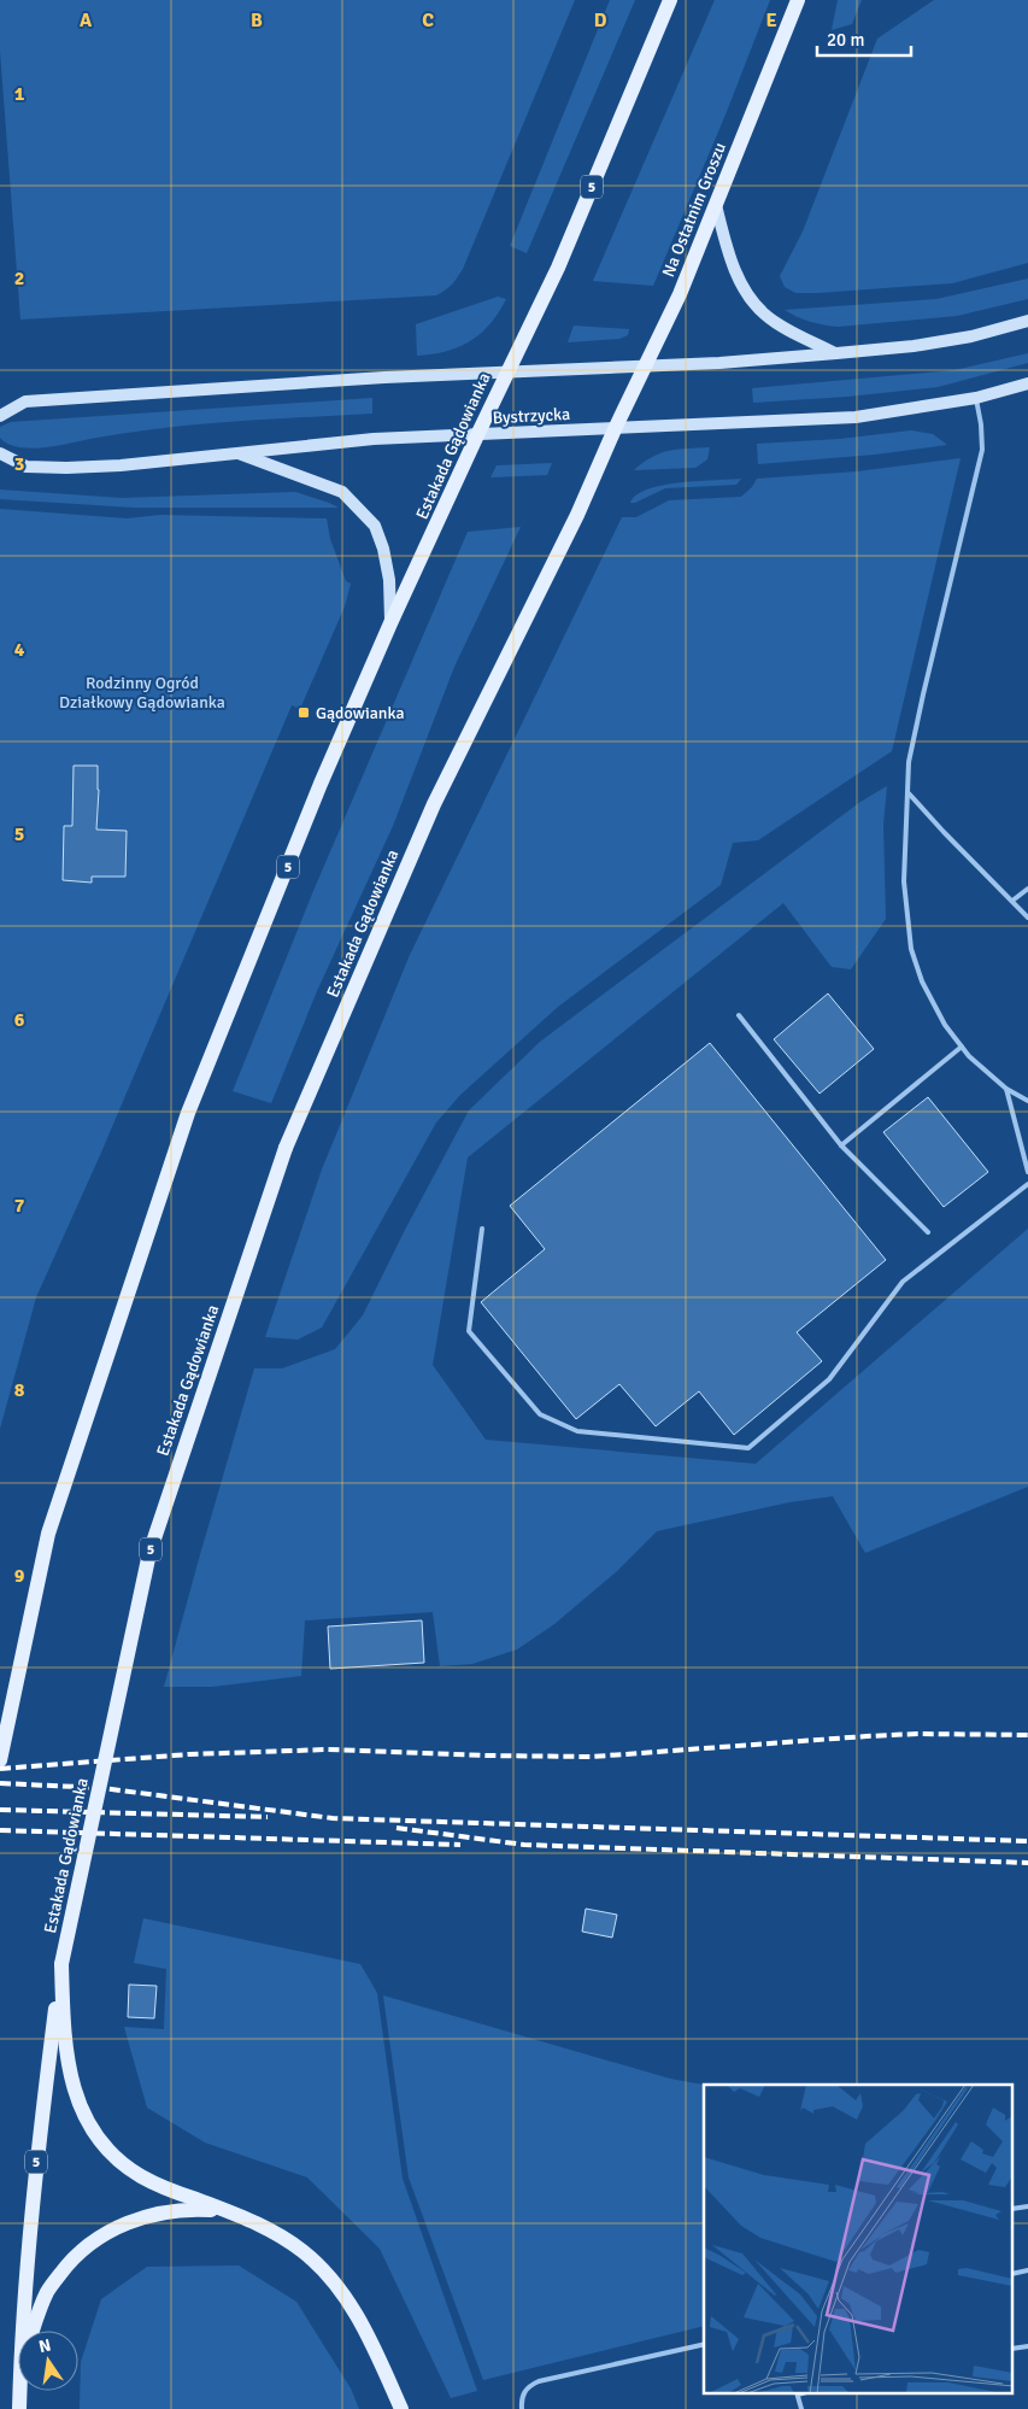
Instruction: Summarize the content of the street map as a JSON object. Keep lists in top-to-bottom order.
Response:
{
  "streets": {
    "main road": ["5", "Na Ostatnim Groszu", "Estakada Gądowianka"],
    "street": ["Bystrzycka"]
  },
  "crossings": [
    ["5", "Estakada Gądowianka"],
    ["Na Ostatnim Groszu", "Bystrzycka"],
    ["Na Ostatnim Groszu", "Estakada Gądowianka"],
    ["Bystrzycka", "Estakada Gądowianka"]
  ],
  "parks": ["Rodzinny Ogród Działkowy Gądowianka"],
  "places": {
    "transit": ["Gądowianka"]
  },
  "scale_bar": "20 m",
  "north": "top",
  "grid": {
    "columns": [
      "A",
      "B",
      "C",
      "D",
      "E"
    ],
    "rows": [
      "1",
      "2",
      "3",
      "4",
      "5",
      "6",
      "7",
      "8",
      "9"
    ]
  }
}
